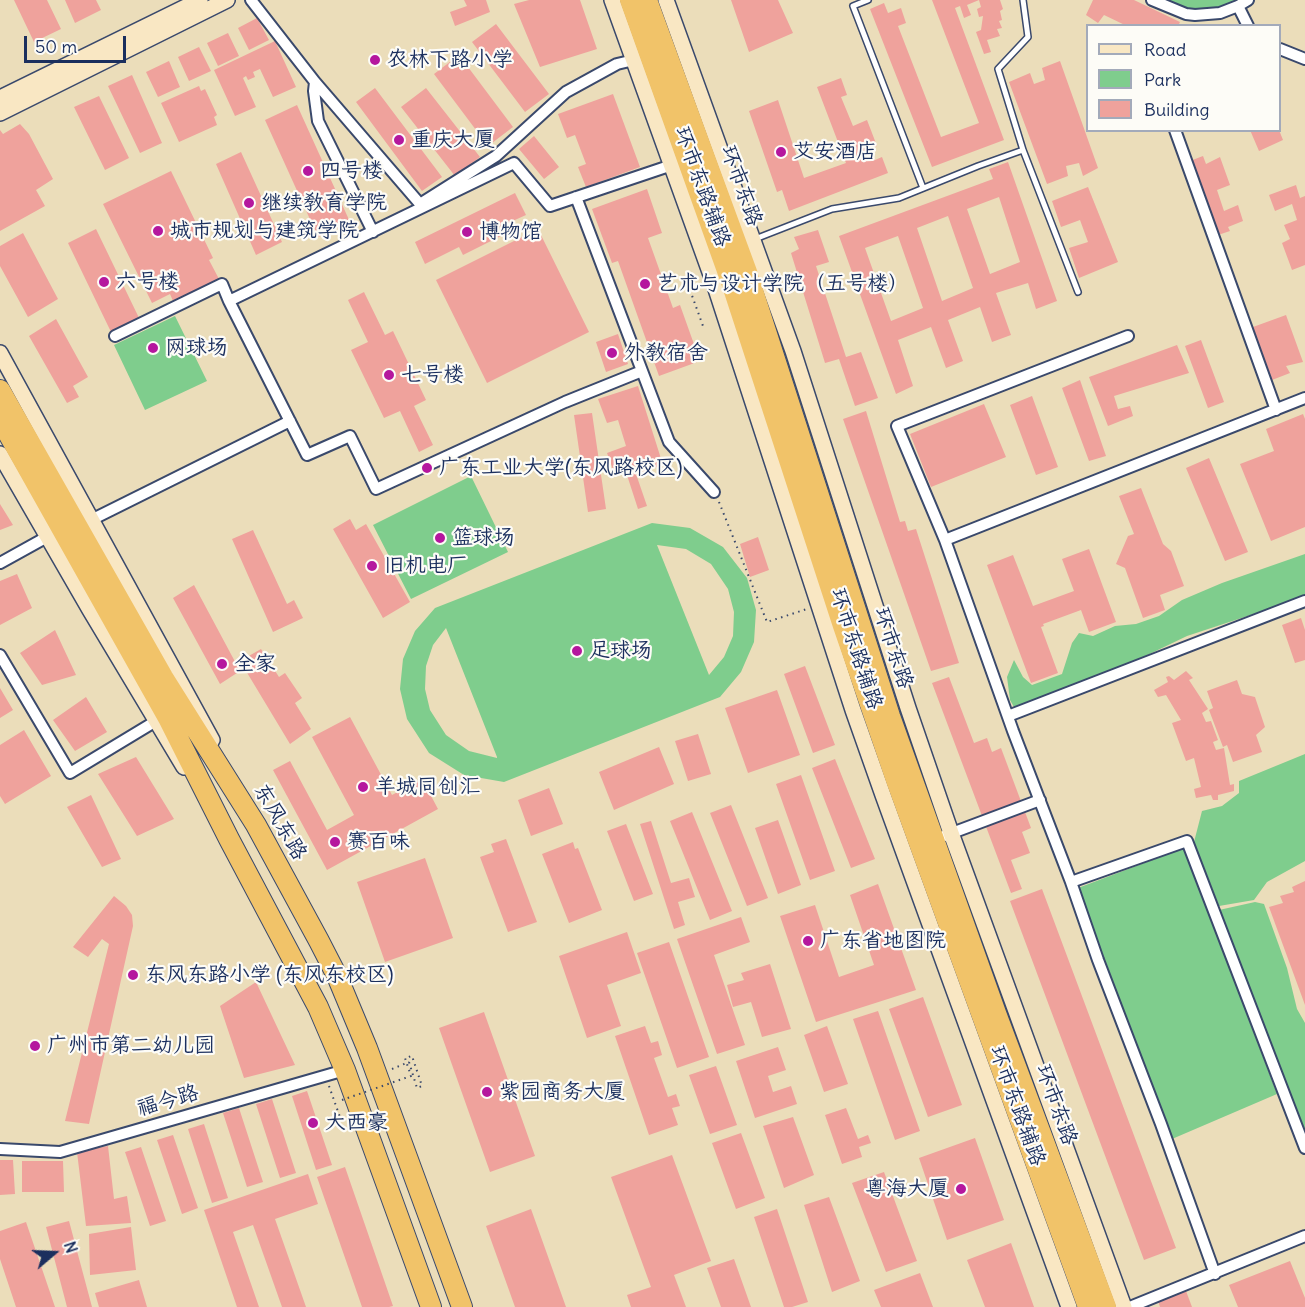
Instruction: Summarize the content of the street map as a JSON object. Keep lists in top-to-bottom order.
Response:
{
  "streets": {
    "highway": ["环市东路", "东风东路"],
    "main road": ["环市东路辅路"],
    "street": ["福今路"]
  },
  "crossings": [
    ["环市东路", "环市东路辅路"],
    ["东风东路", "福今路"]
  ],
  "places": [
    "农林下路小学",
    "重庆大厦",
    "艾安酒店",
    "四号楼",
    "继续教育学院",
    "城市规划与建筑学院",
    "博物馆",
    "六号楼",
    "艺术与设计学院（五号楼）",
    "网球场",
    "外教宿舍",
    "七号楼",
    "广东工业大学(东风路校区)",
    "篮球场",
    "旧机电厂",
    "足球场",
    "全家",
    "羊城同创汇",
    "赛百味",
    "广东省地图院",
    "东风东路小学 (东风东校区)",
    "广州市第二幼儿园",
    "紫园商务大厦",
    "大西豪",
    "粤海大厦"
  ],
  "legend": ["Road", "Park", "Building"],
  "scale_bar": "50 m",
  "north": "right"
}
